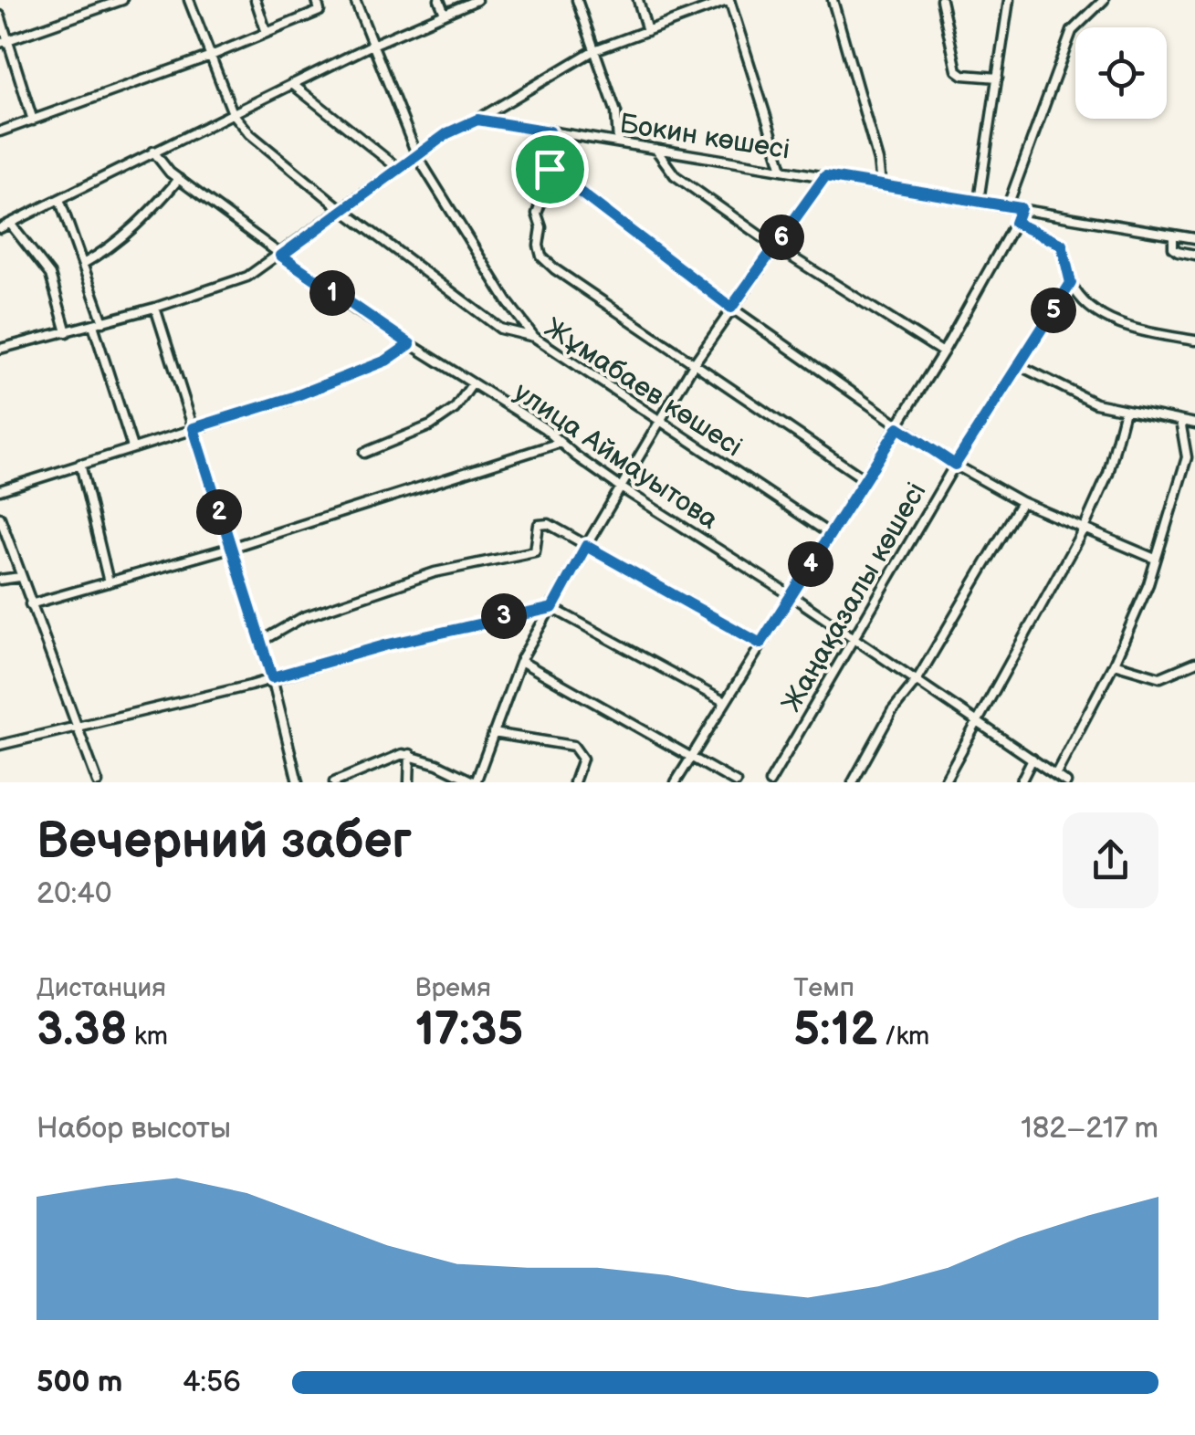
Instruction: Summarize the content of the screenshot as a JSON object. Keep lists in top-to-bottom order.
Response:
{
  "streets": {
    "street": [
      "Бокин көшесі",
      "Жұмабаев көшесі",
      "улица Аймауытова",
      "Жаңақазалы көшесі"
    ]
  },
  "crossings": [
    ["улица Аймауытова", "Жаңақазалы көшесі"]
  ],
  "page": {
    "pins": [
      "6",
      "1",
      "5",
      "2",
      "4",
      "3"
    ],
    "heading": ["Вечерний забег", "20:40"],
    "stats": [
      ["Дистанция", "3.38 km"],
      ["Время", "17:35"],
      ["Темп", "5:12 /km"]
    ],
    "chart": ["Набор высоты", "182–217 m"],
    "list": [
      {
        "name": "500 m",
        "note": "4:56"
      }
    ]
  }
}
